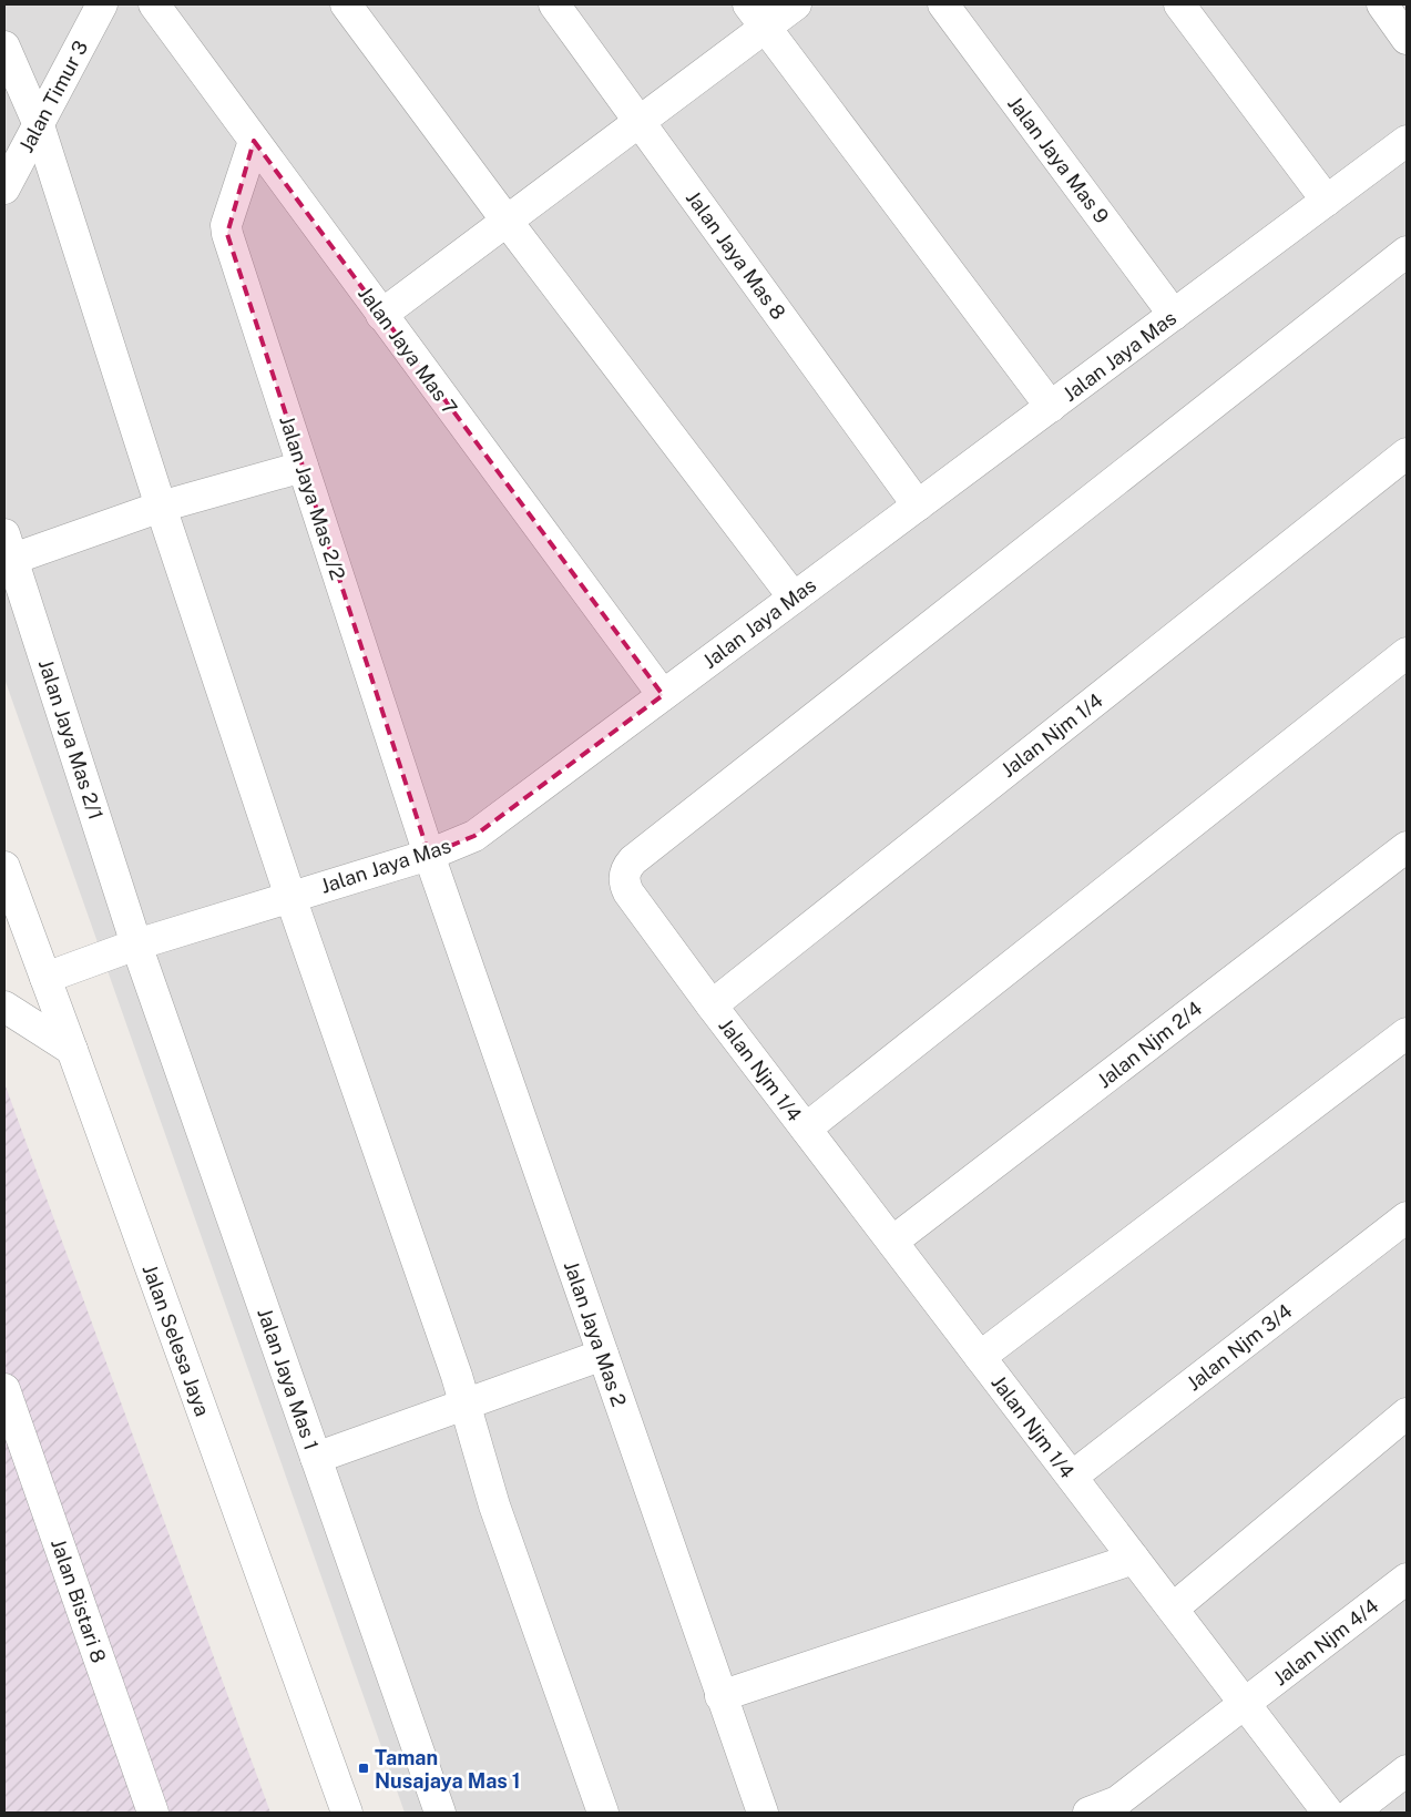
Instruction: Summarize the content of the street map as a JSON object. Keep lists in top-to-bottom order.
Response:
{
  "streets": {
    "street": [
      "Jalan Timur 3",
      "Jalan Jaya Mas 9",
      "Jalan Jaya Mas 8",
      "Jalan Jaya Mas 7",
      "Jalan Jaya Mas",
      "Jalan Jaya Mas 2/2",
      "Jalan Njm 1/4",
      "Jalan Jaya Mas 2/1",
      "Jalan Njm 2/4",
      "Jalan Jaya Mas 2",
      "Jalan Selesa Jaya",
      "Jalan Njm 3/4",
      "Jalan Jaya Mas 1",
      "Jalan Bistari 8",
      "Jalan Njm 4/4"
    ]
  },
  "crossings": [
    ["Jalan Jaya Mas 9", "Jalan Jaya Mas"],
    ["Jalan Jaya Mas 8", "Jalan Jaya Mas"],
    ["Jalan Jaya Mas 7", "Jalan Jaya Mas"],
    ["Jalan Jaya Mas 7", "Jalan Jaya Mas 2/2"],
    ["Jalan Jaya Mas", "Jalan Jaya Mas 2/2"],
    ["Jalan Jaya Mas", "Jalan Jaya Mas 2/1"],
    ["Jalan Jaya Mas", "Jalan Jaya Mas 2"],
    ["Jalan Jaya Mas", "Jalan Selesa Jaya"],
    ["Jalan Jaya Mas", "Jalan Jaya Mas 1"],
    ["Jalan Jaya Mas 2/2", "Jalan Jaya Mas 2"],
    ["Jalan Njm 1/4", "Jalan Njm 2/4"],
    ["Jalan Njm 1/4", "Jalan Njm 3/4"],
    ["Jalan Njm 1/4", "Jalan Njm 4/4"],
    ["Jalan Jaya Mas 2/1", "Jalan Jaya Mas 1"]
  ],
  "places": {
    "transit": ["Taman Nusajaya Mas 1"]
  }
}
